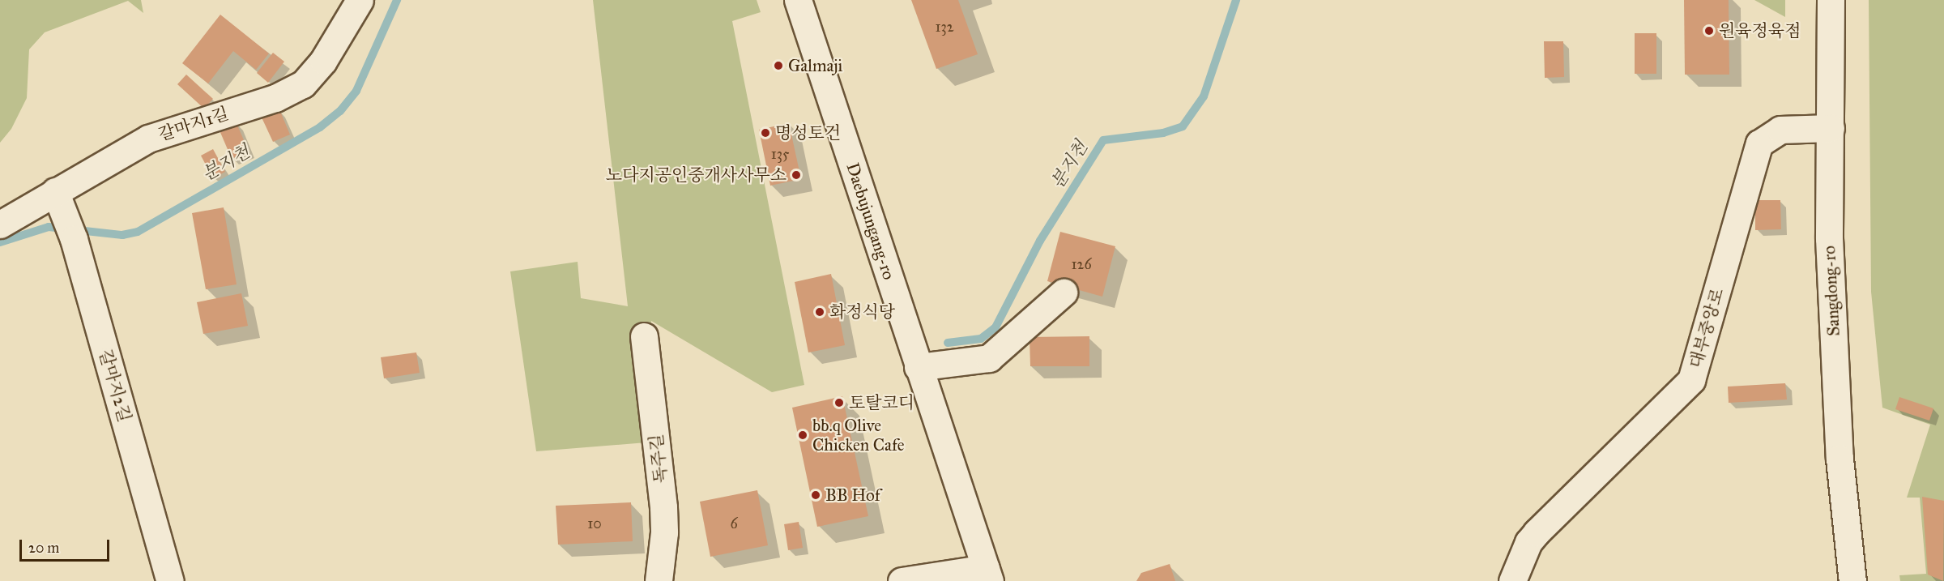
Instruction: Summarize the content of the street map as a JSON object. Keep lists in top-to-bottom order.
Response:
{
  "streets": {
    "street": [
      "갈마지1길",
      "Daebujungang-ro",
      "Sangdong-ro",
      "대부중앙로",
      "갈마지2길",
      "독주길"
    ]
  },
  "crossings": [
    ["갈마지1길", "갈마지2길"],
    ["Sangdong-ro", "대부중앙로"]
  ],
  "water": ["분지천"],
  "places": [
    "원육정육점",
    "Galmaji",
    "명성토건",
    "노다지공인중개사사무소",
    "화정식당",
    "토탈코디",
    "bb.q Olive Chicken Cafe",
    "BB Hof"
  ],
  "house_numbers": [
    "132",
    "135",
    "126",
    "10",
    "6"
  ],
  "scale_bar": "20 m"
}
